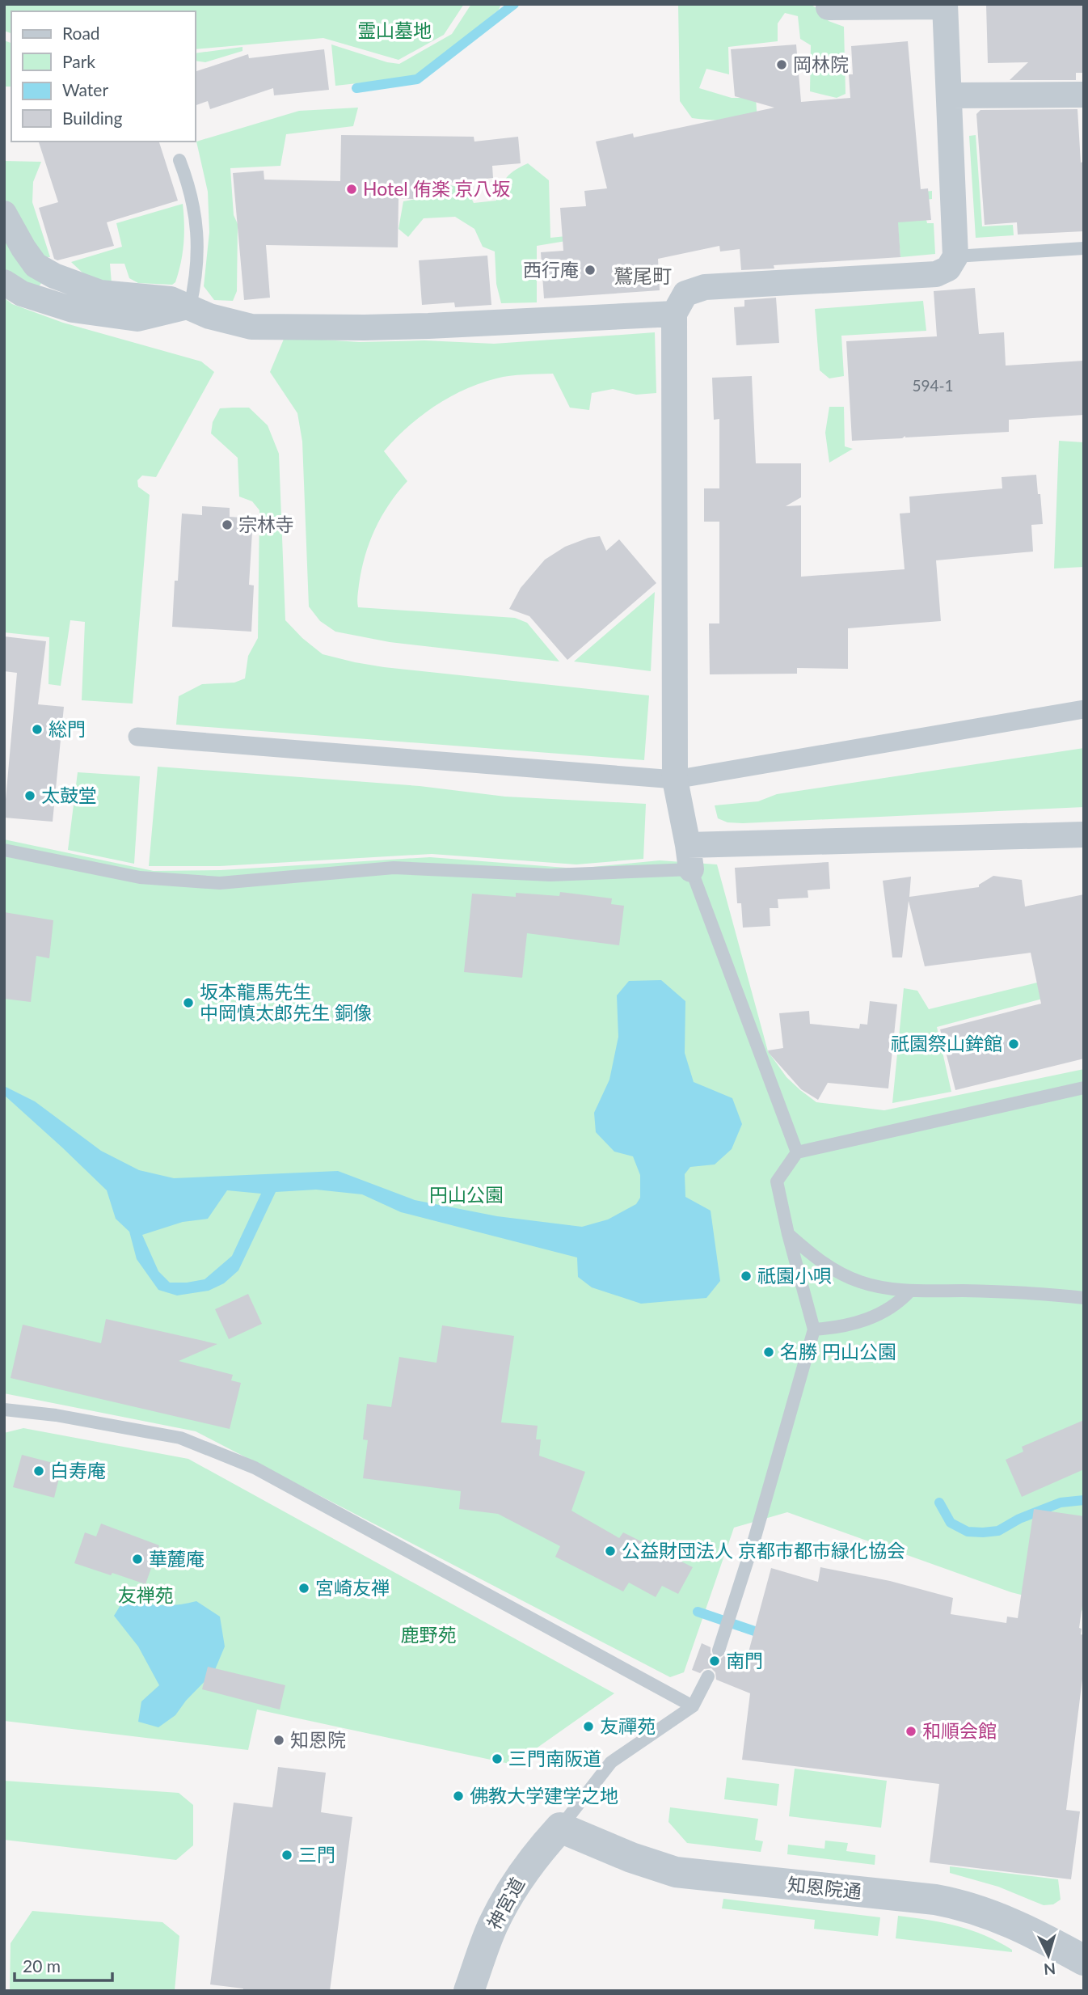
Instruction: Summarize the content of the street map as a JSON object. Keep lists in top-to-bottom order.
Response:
{
  "streets": {
    "street": ["知恩院通", "神宮道"]
  },
  "crossings": [
    ["知恩院通", "神宮道"]
  ],
  "districts": ["鷲尾町"],
  "parks": [
    "霊山墓地",
    "円山公園",
    "友禅苑",
    "鹿野苑"
  ],
  "places": [
    "岡林院",
    "Hotel 侑楽 京八坂",
    "西行庵",
    "宗林寺",
    "総門",
    "太鼓堂",
    "坂本龍馬先生 中岡慎太郎先生 銅像",
    "祇園祭山鉾館",
    "祇園小唄",
    "名勝 円山公園",
    "白寿庵",
    "公益財団法人 京都市都市緑化協会",
    "華麓庵",
    "宮崎友禅",
    "南門",
    "友禪苑",
    "和順会館",
    "知恩院",
    "三門南阪道",
    "佛教大学建学之地",
    "三門"
  ],
  "house_numbers": ["594-1"],
  "legend": [
    "Road",
    "Park",
    "Water",
    "Building"
  ],
  "scale_bar": "20 m",
  "north": "bottom"
}
